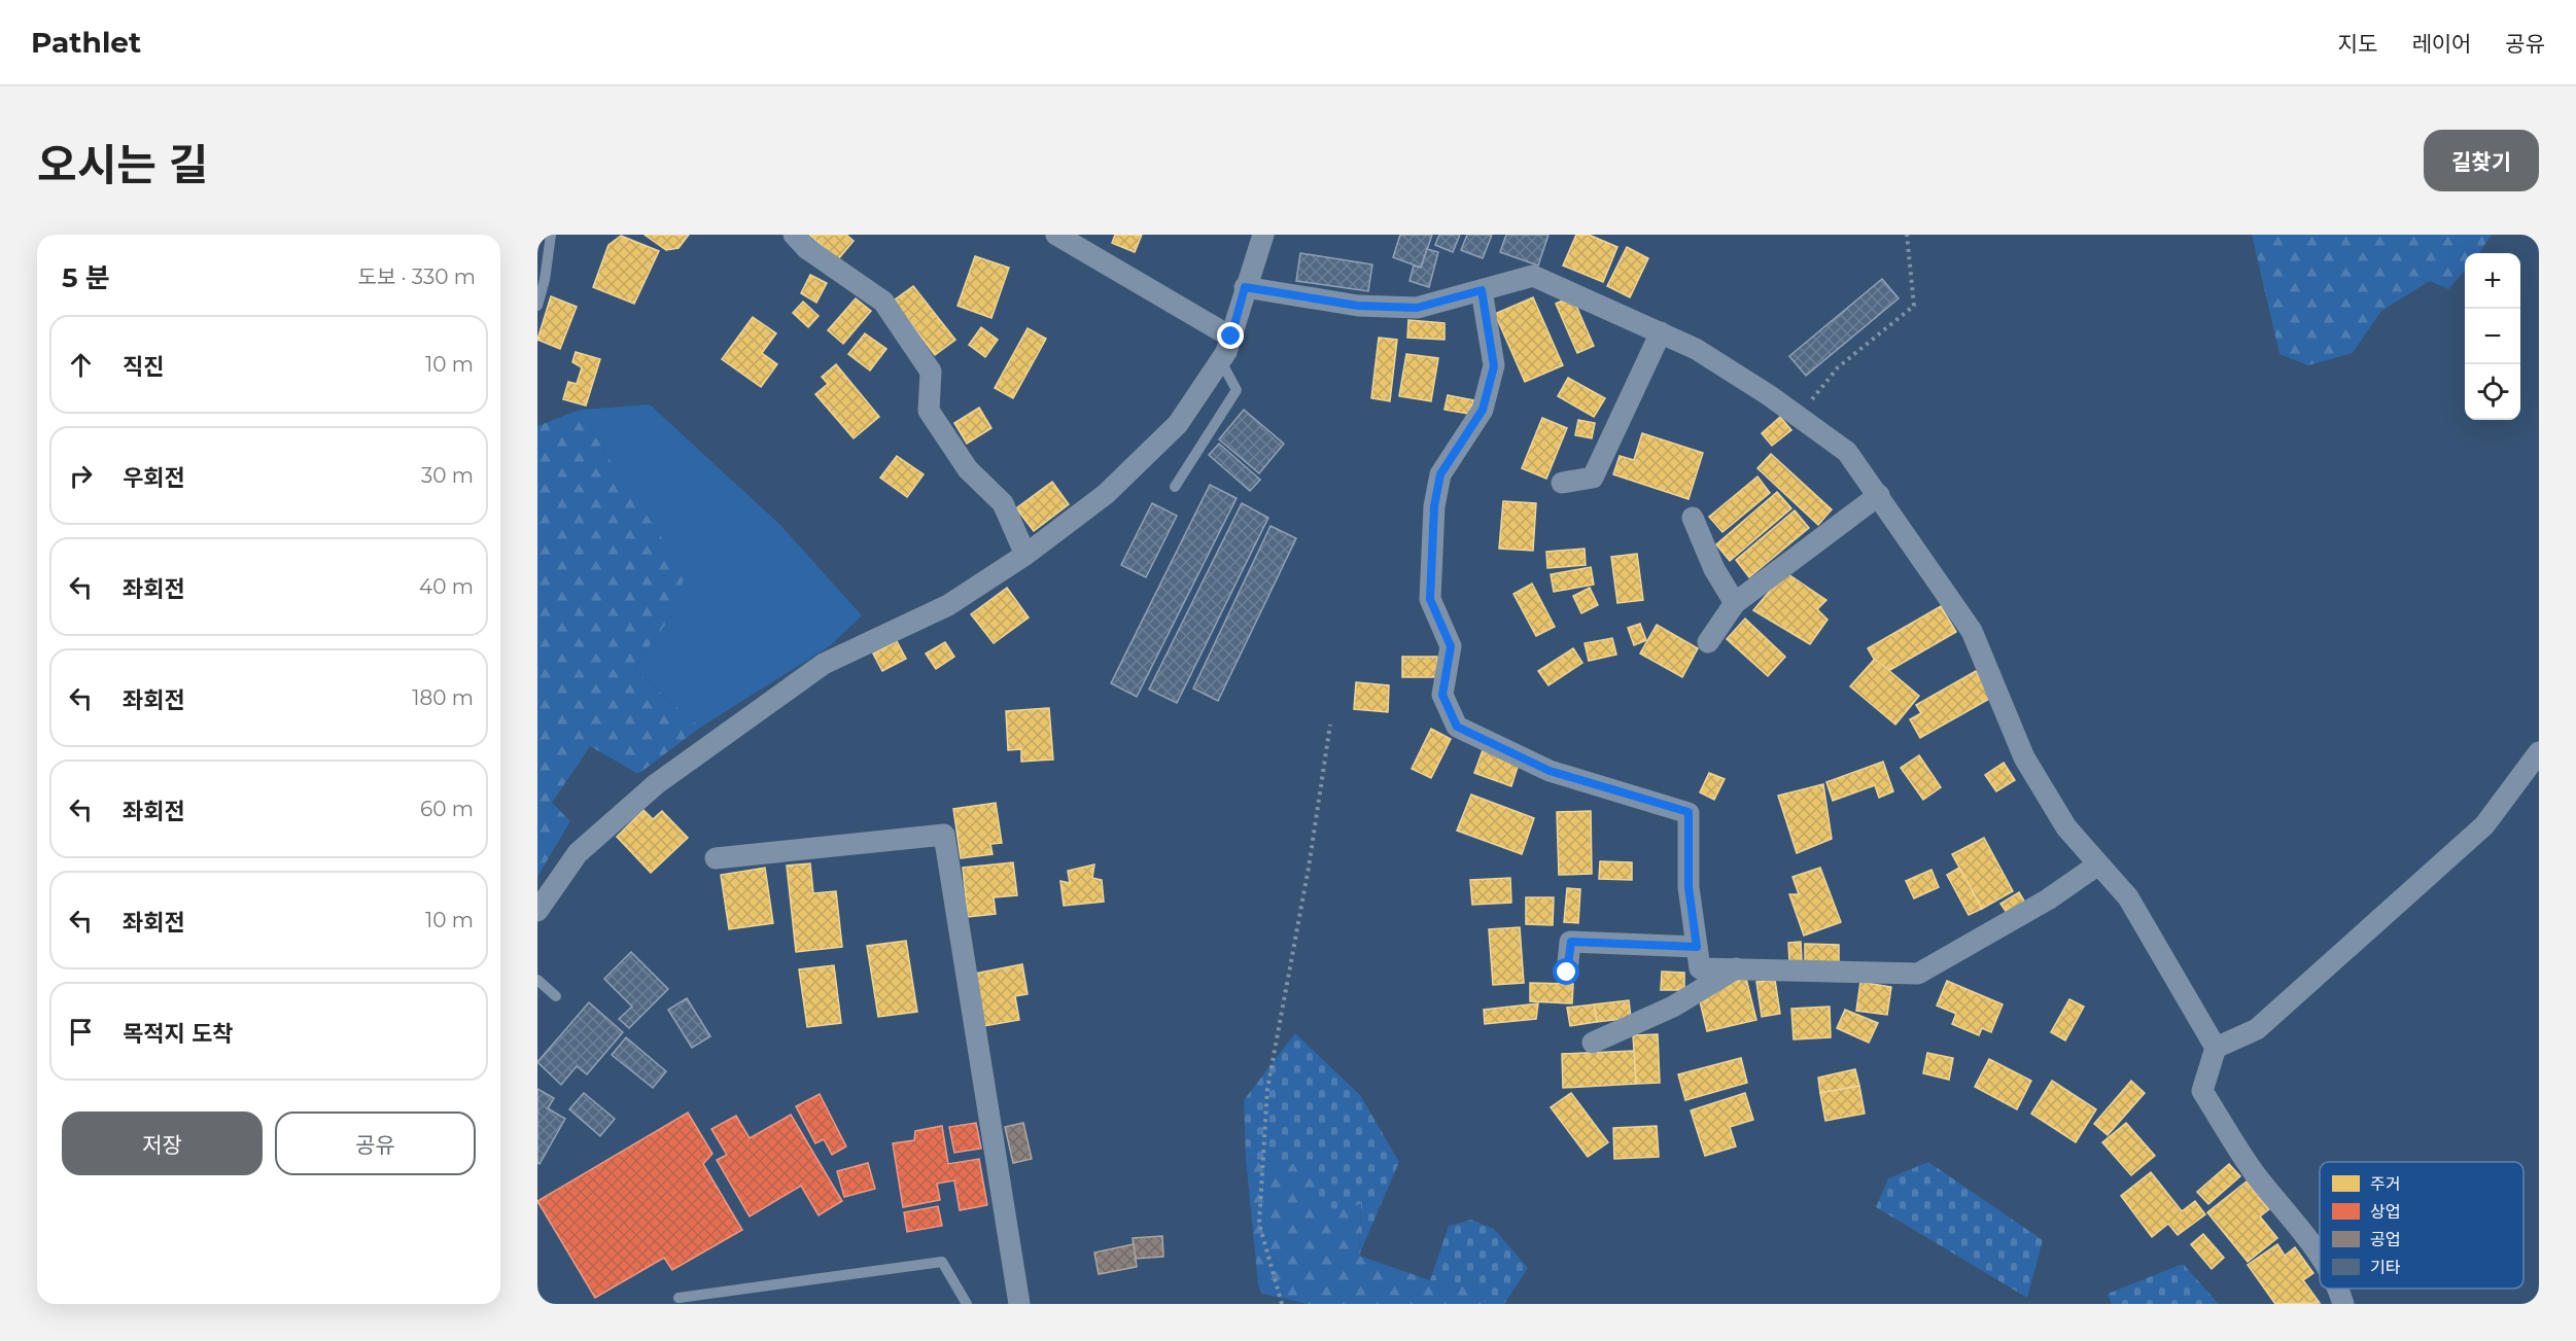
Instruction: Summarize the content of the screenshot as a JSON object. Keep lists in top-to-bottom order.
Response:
{
  "legend": [
    "주거",
    "상업",
    "공업",
    "기타"
  ],
  "page": {
    "header": "Pathlet",
    "nav": ["지도", "레이어", "공유"],
    "title": "오시는 길",
    "buttons": [
      "길찾기",
      ["저장", "공유"]
    ],
    "heading": ["5 분", "도보 · 330 m"],
    "map_buttons": ["+", "−"],
    "list": [
      ["직진", "10 m"],
      ["우회전", "30 m"],
      ["좌회전", "40 m"],
      ["좌회전", "180 m"],
      ["좌회전", "60 m"],
      ["좌회전", "10 m"],
      "목적지 도착"
    ]
  }
}
